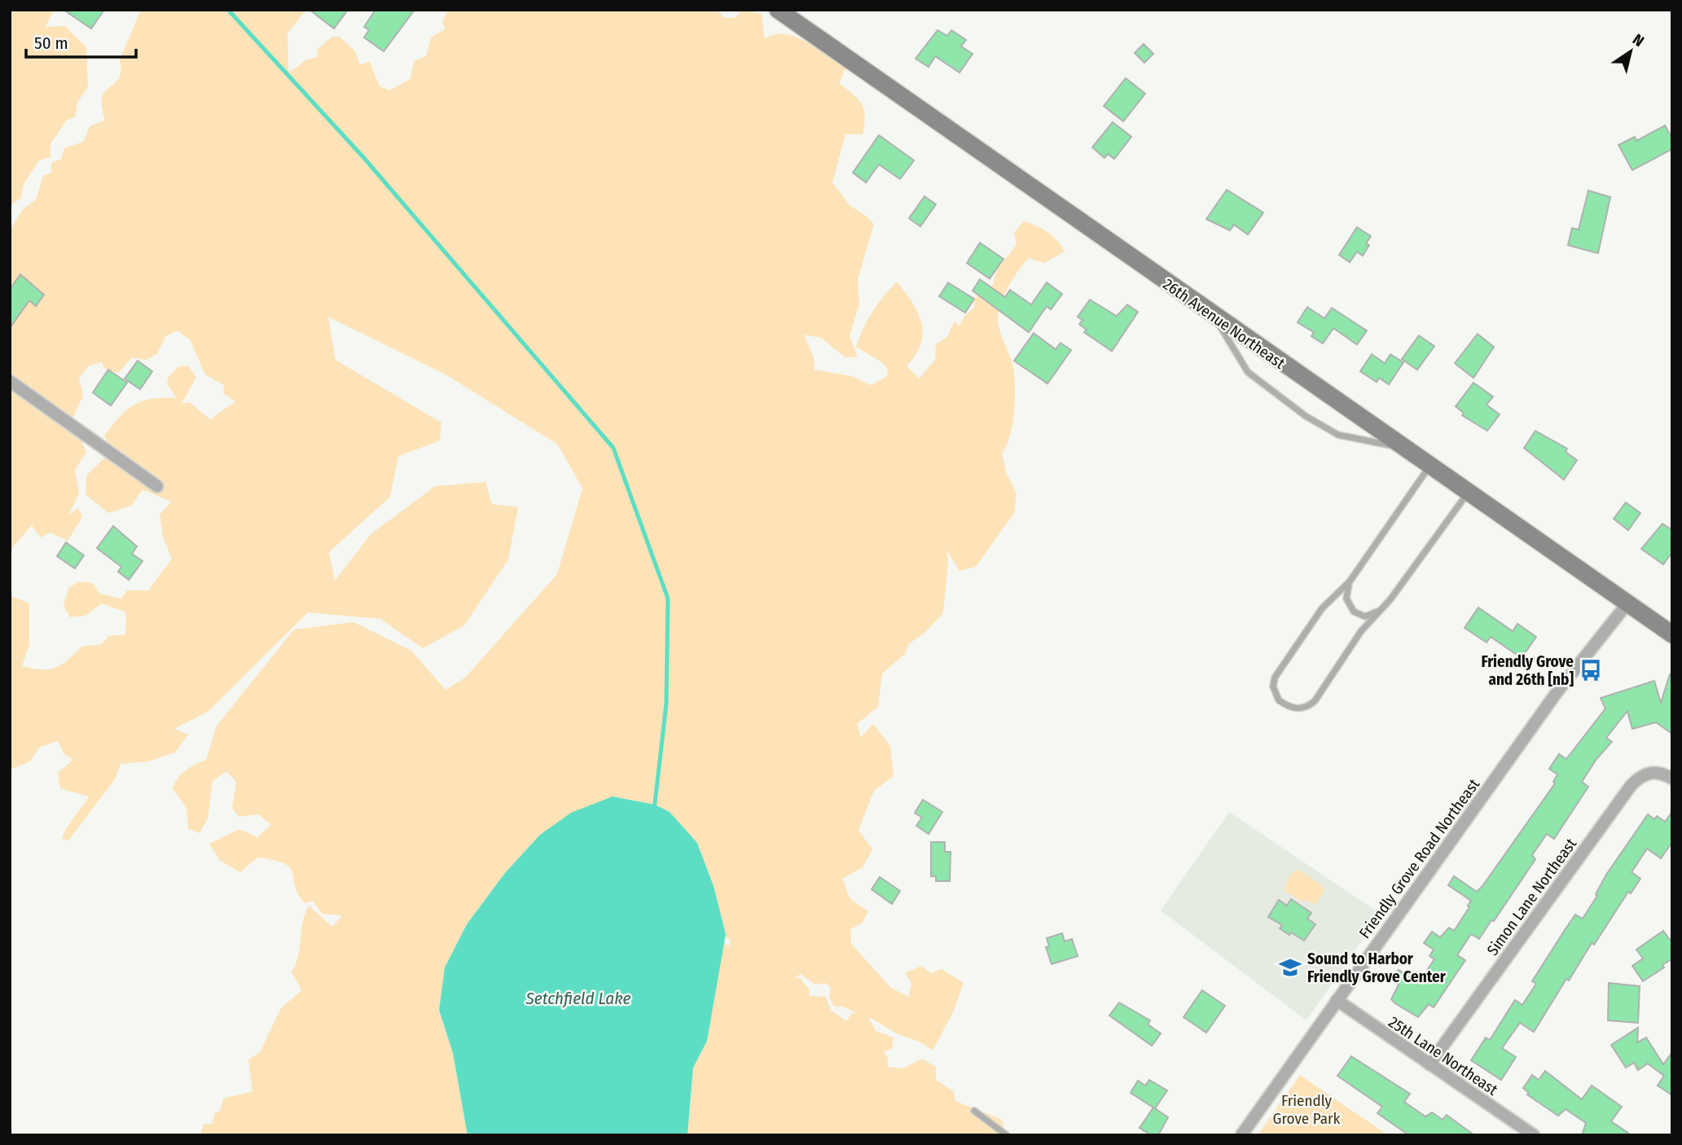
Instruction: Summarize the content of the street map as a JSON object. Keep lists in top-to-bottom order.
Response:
{
  "streets": {
    "street": [
      "26th Avenue Northeast",
      "Friendly Grove Road Northeast",
      "Simon Lane Northeast",
      "25th Lane Northeast"
    ]
  },
  "crossings": [
    ["26th Avenue Northeast", "Friendly Grove Road Northeast"],
    ["Friendly Grove Road Northeast", "25th Lane Northeast"],
    ["Simon Lane Northeast", "25th Lane Northeast"]
  ],
  "water": ["Setchfield Lake"],
  "parks": ["Friendly Grove Park"],
  "places": {
    "bus stop": ["Friendly Grove and 26th [nb]"],
    "school or university": ["Sound to Harbor Friendly Grove Center"]
  },
  "scale_bar": "50 m",
  "north": "top right"
}
